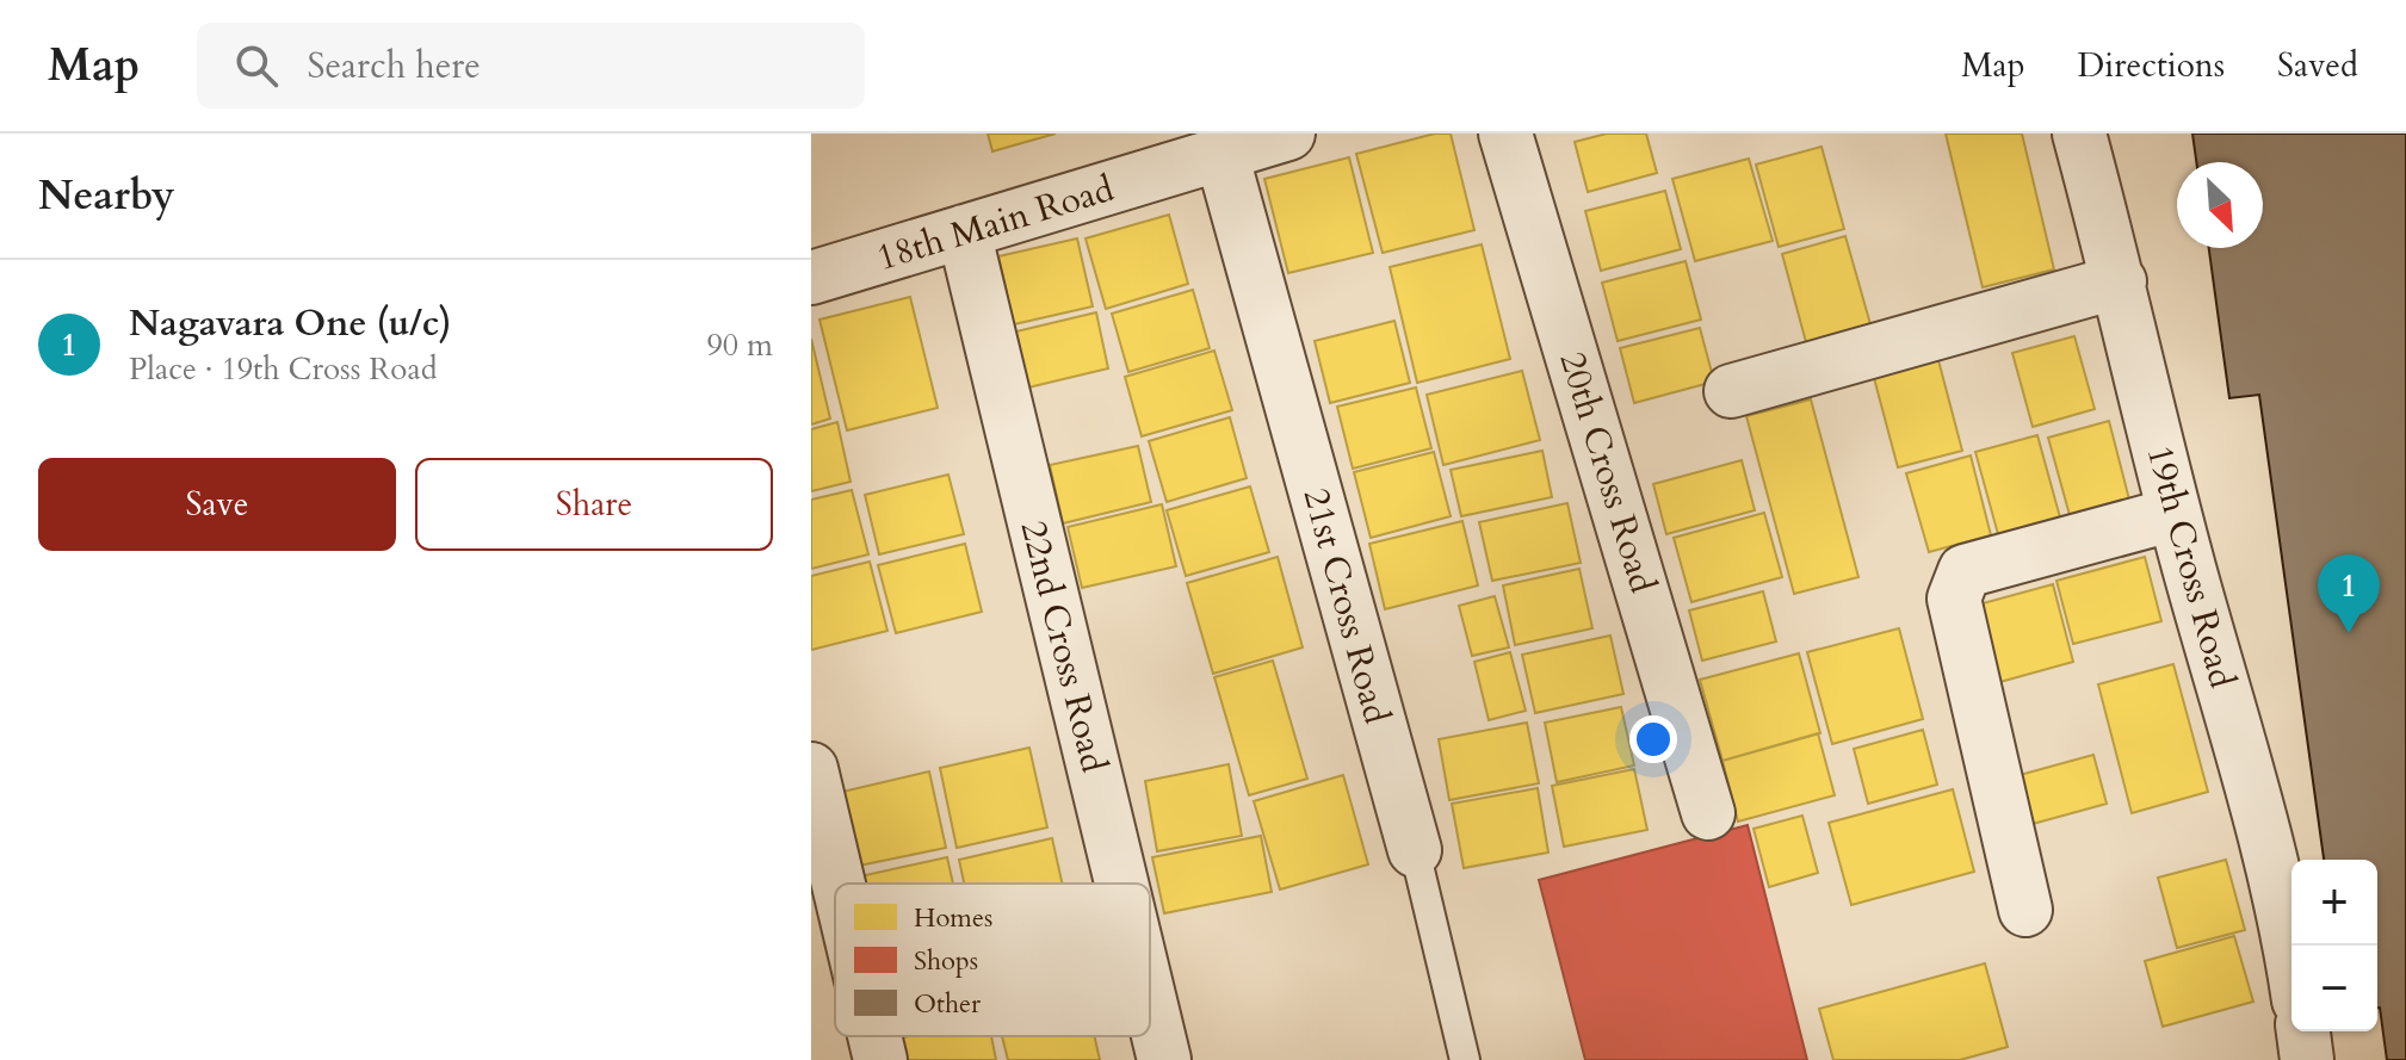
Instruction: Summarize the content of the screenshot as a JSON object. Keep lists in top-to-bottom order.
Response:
{
  "streets": {
    "street": [
      "18th Main Road",
      "20th Cross Road",
      "19th Cross Road",
      "21st Cross Road",
      "22nd Cross Road"
    ]
  },
  "crossings": [
    ["18th Main Road", "21st Cross Road"],
    ["18th Main Road", "22nd Cross Road"]
  ],
  "legend": ["Homes", "Shops", "Other"],
  "north": "bottom right",
  "page": {
    "header": "Map",
    "search": "Search here",
    "nav": ["Map", "Directions", "Saved"],
    "heading": "Nearby",
    "list": [
      {
        "mark": "1",
        "name": "Nagavara One (u/c)",
        "note": "Place · 19th Cross Road",
        "value": "90 m"
      }
    ],
    "buttons": ["Save", "Share"],
    "pins": "1",
    "map_buttons": ["+", "−"]
  }
}
